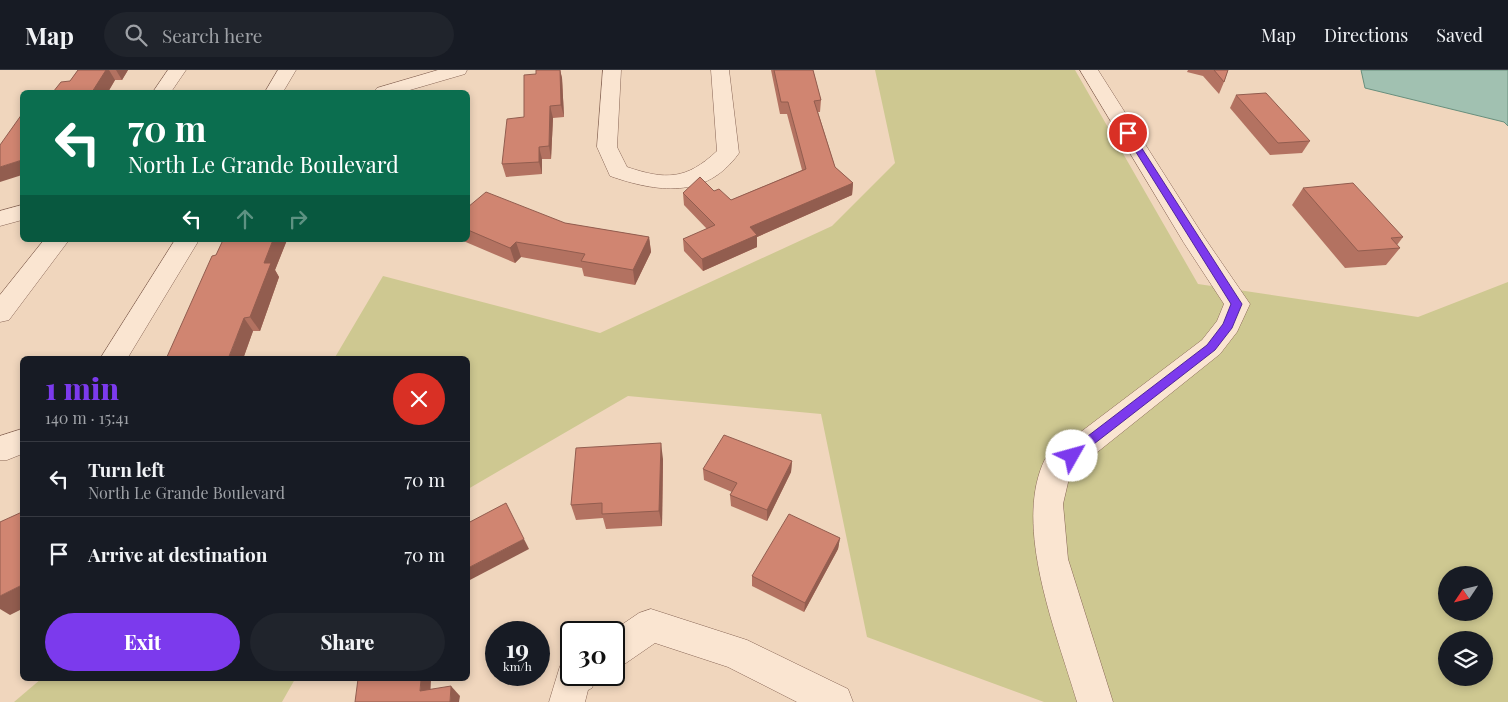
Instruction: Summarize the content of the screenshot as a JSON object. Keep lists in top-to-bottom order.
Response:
{
  "north": "bottom left",
  "page": {
    "header": "Map",
    "search": "Search here",
    "nav": ["Map", "Directions", "Saved"],
    "turn": ["70 m", "North Le Grande Boulevard"],
    "heading": ["1 min", "140 m · 15:41"],
    "list": [
      {
        "name": "Turn left",
        "note": "North Le Grande Boulevard",
        "value": "70 m"
      },
      {
        "name": "Arrive at destination",
        "value": "70 m"
      }
    ],
    "buttons": ["Exit", "Share"],
    "speed": "19 km/h",
    "limit": "30"
  }
}
